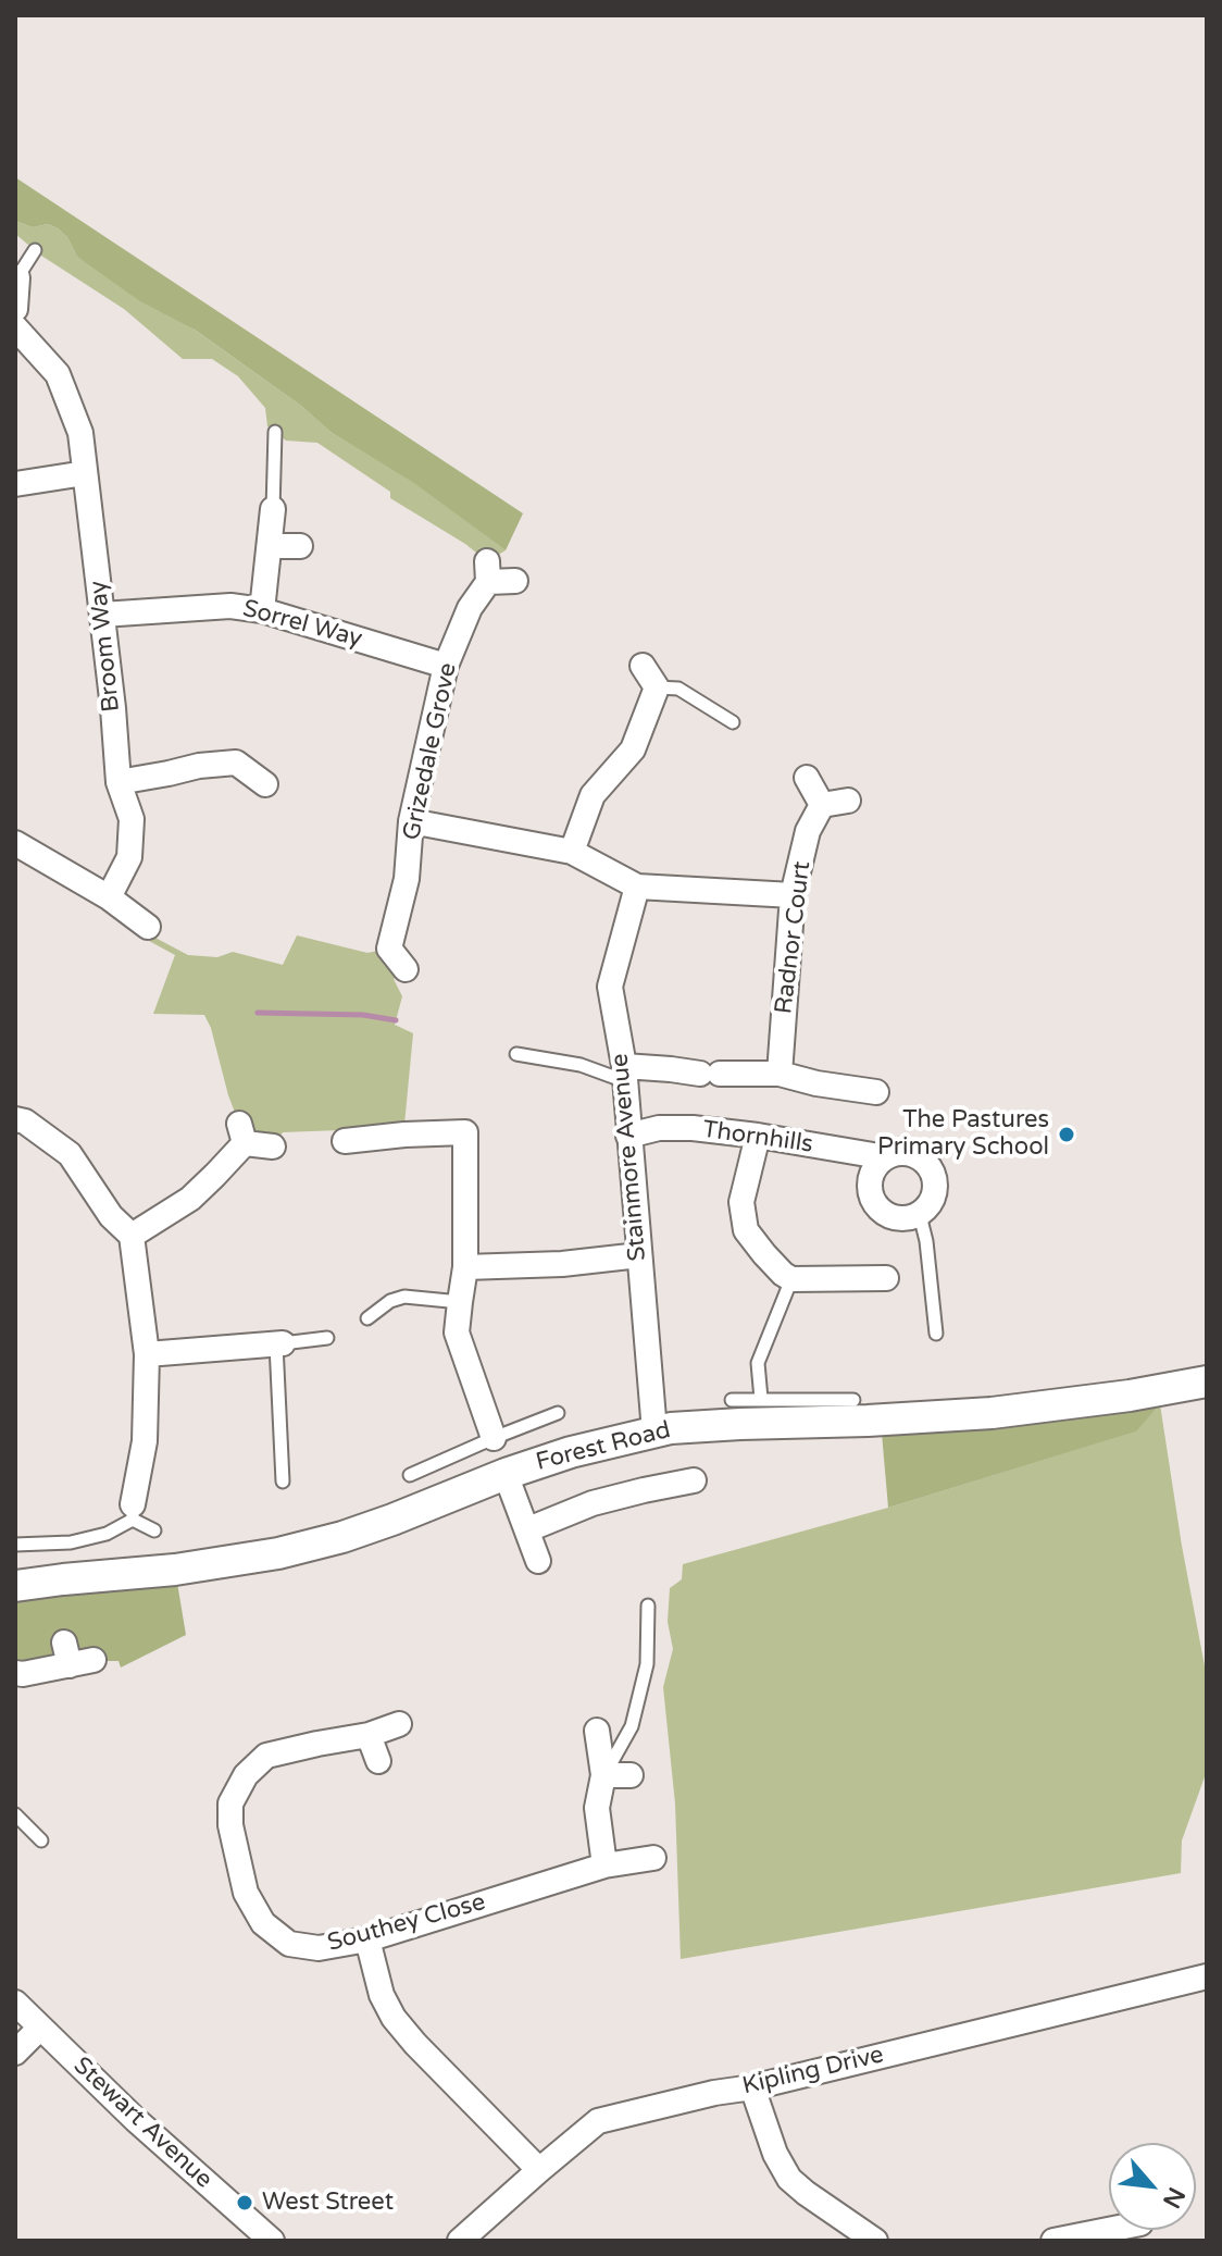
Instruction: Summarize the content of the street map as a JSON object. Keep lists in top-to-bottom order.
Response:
{
  "streets": {
    "street": [
      "Sorrel Way",
      "Broom Way",
      "Grizedale Grove",
      "Radnor Court",
      "Thornhills",
      "Stainmore Avenue",
      "Forest Road",
      "Southey Close",
      "Kipling Drive",
      "Stewart Avenue"
    ]
  },
  "crossings": [
    ["Sorrel Way", "Broom Way"],
    ["Sorrel Way", "Grizedale Grove"],
    ["Thornhills", "Stainmore Avenue"],
    ["Stainmore Avenue", "Forest Road"]
  ],
  "places": ["The Pastures Primary School", "West Street"],
  "north": "bottom right"
}
